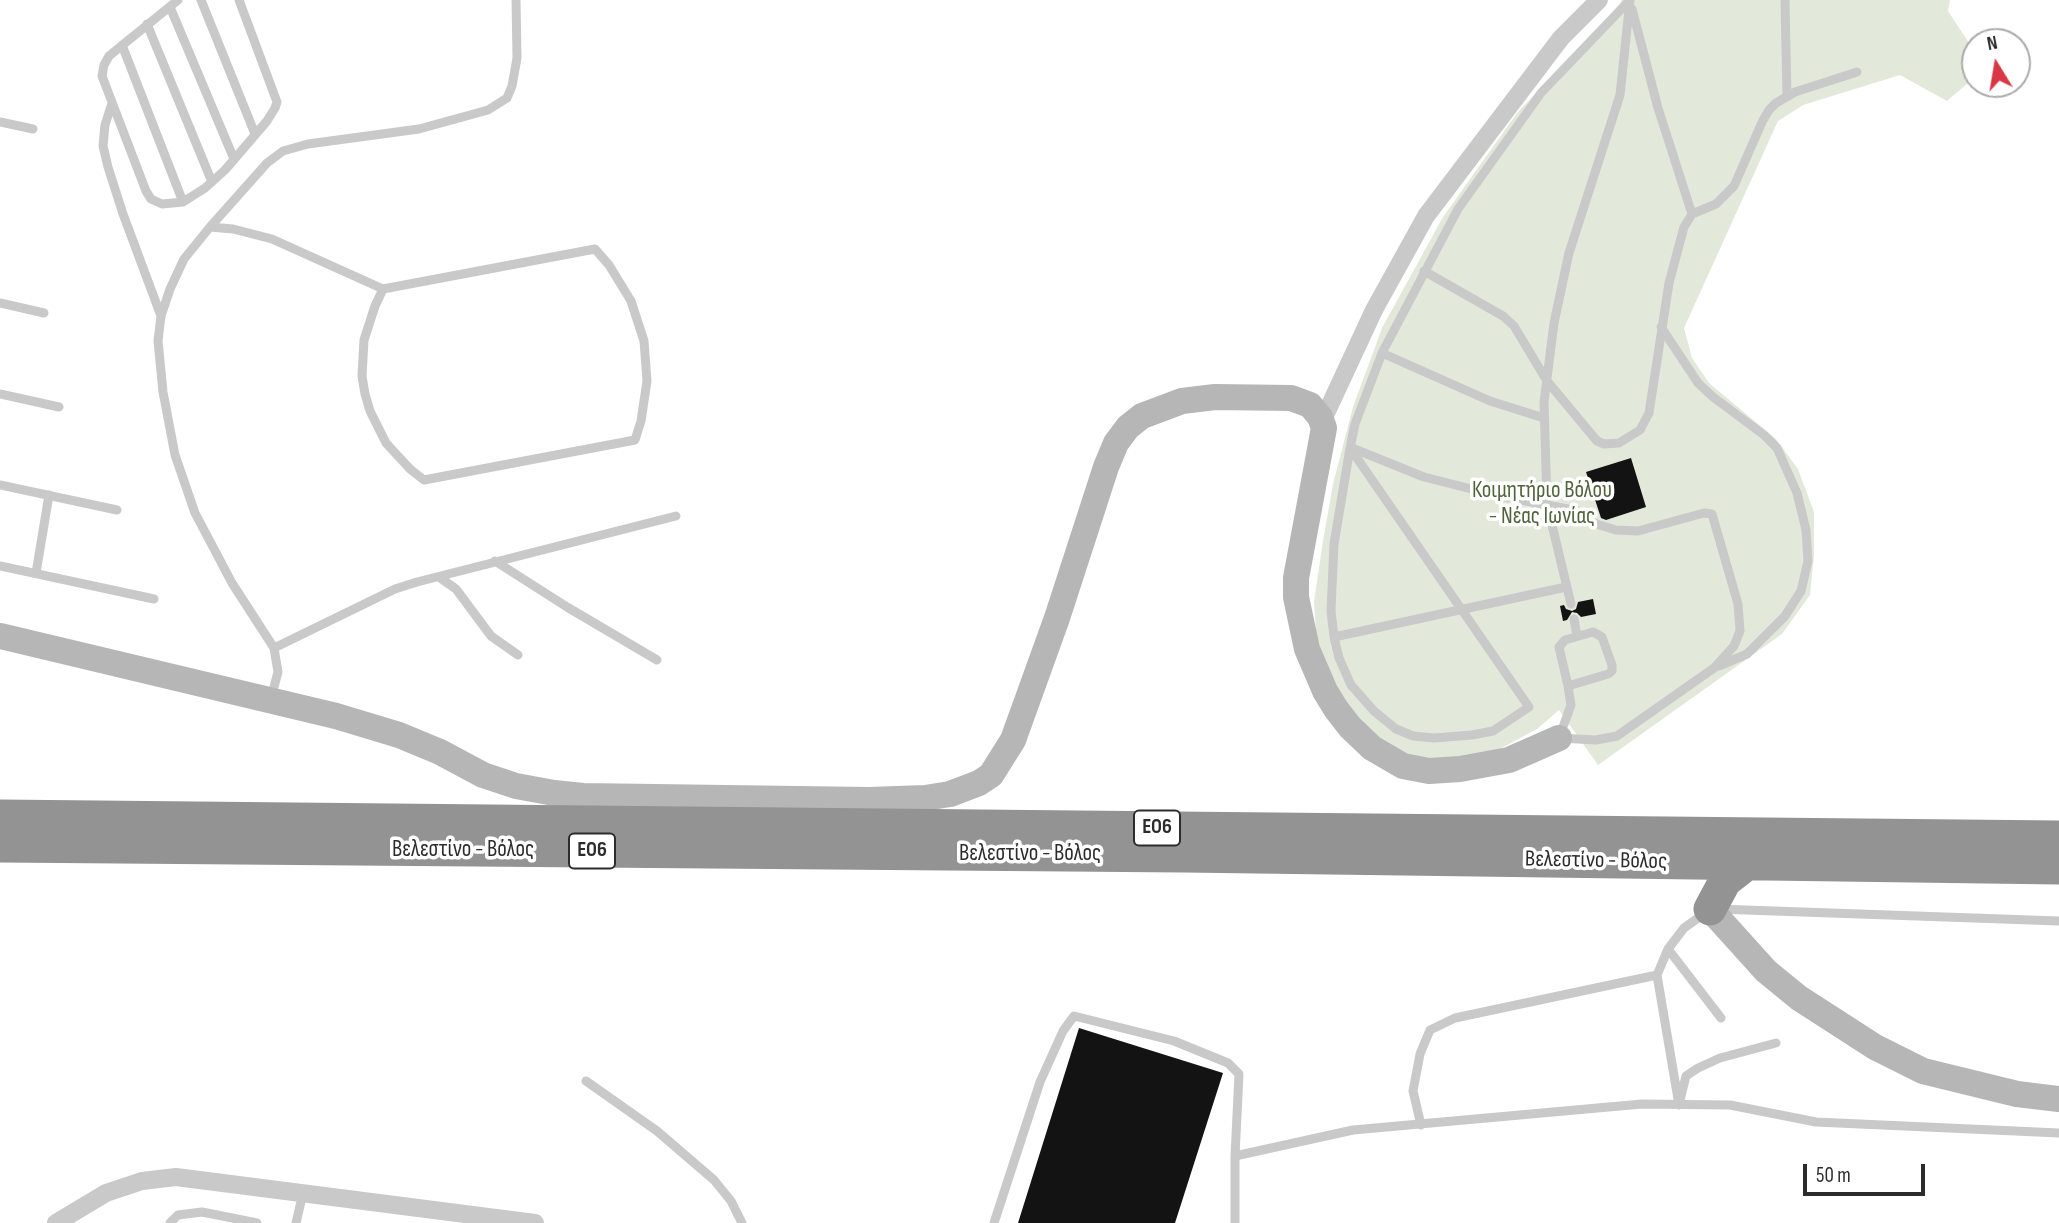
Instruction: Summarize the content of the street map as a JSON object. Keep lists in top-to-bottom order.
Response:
{
  "streets": {
    "highway": ["ΕΟ6", "Βελεστίνο - Βόλος"]
  },
  "parks": ["Κοιμητήριο Βόλου - Νέας Ιωνίας"],
  "scale_bar": "50 m",
  "north": "top"
}
